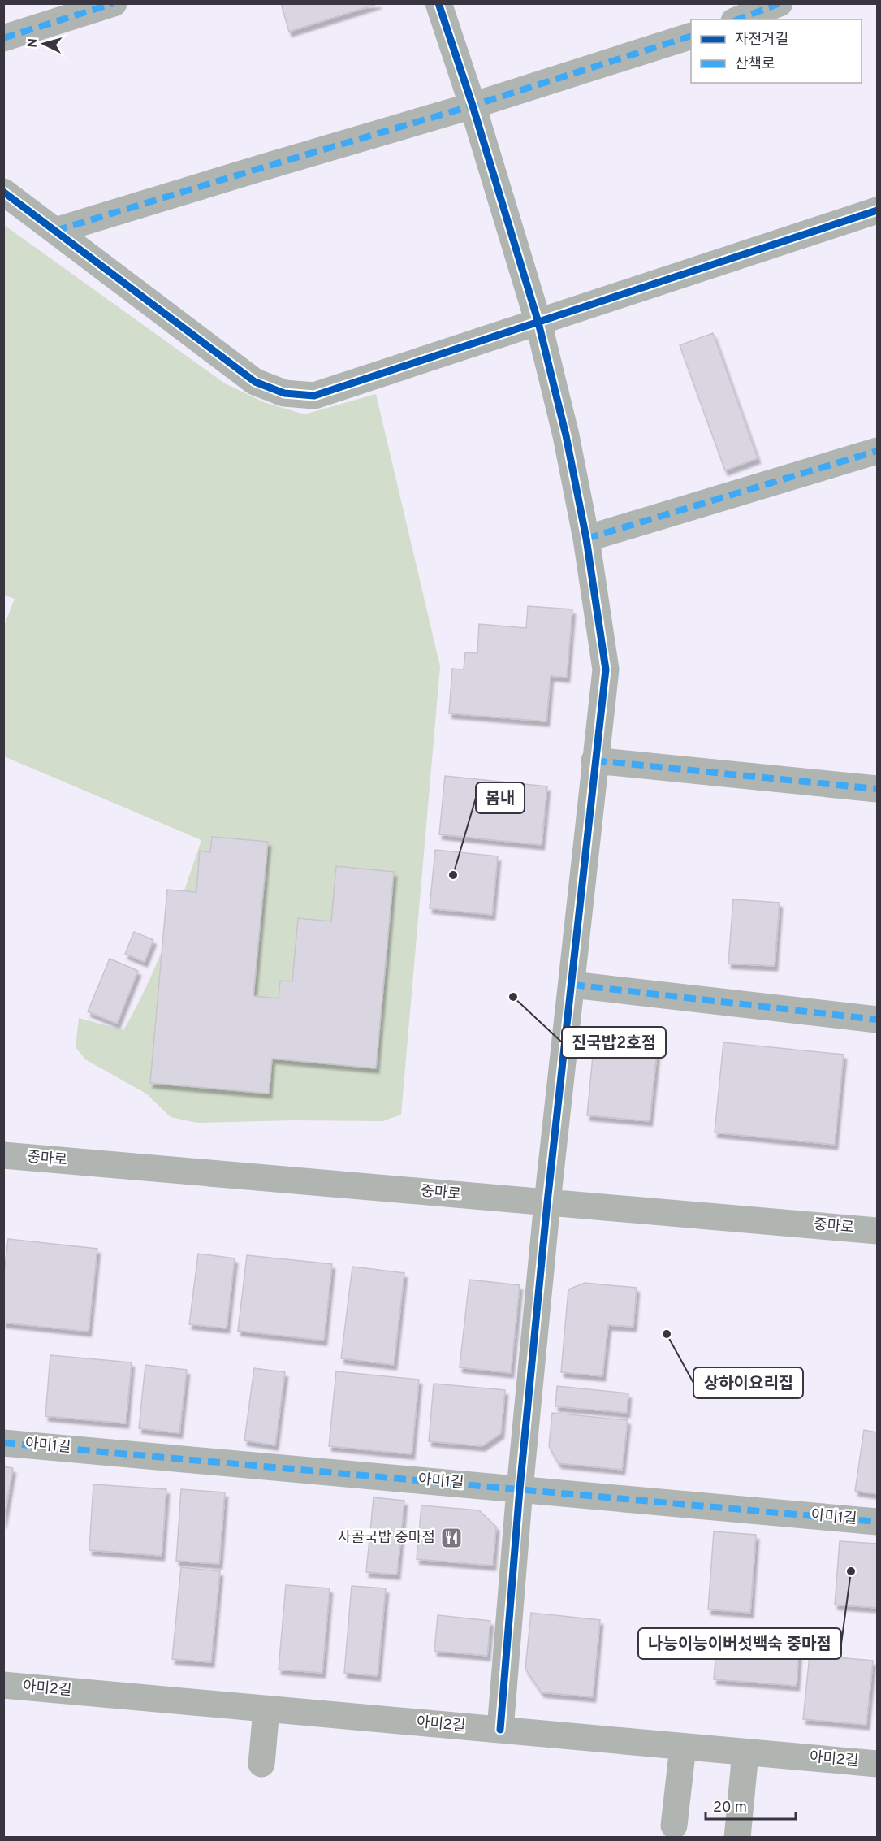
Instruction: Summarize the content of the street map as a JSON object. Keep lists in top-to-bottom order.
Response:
{
  "streets": {
    "street": ["중마로", "아미1길", "아미2길"]
  },
  "places": {
    "other": [
      "봄내",
      "진국밥2호점",
      "상하이요리집",
      "나능이능이버섯백숙 중마점"
    ],
    "restaurant": ["사골국밥 중마점"]
  },
  "legend": ["자전거길", "산책로"],
  "scale_bar": "20 m",
  "north": "left"
}
